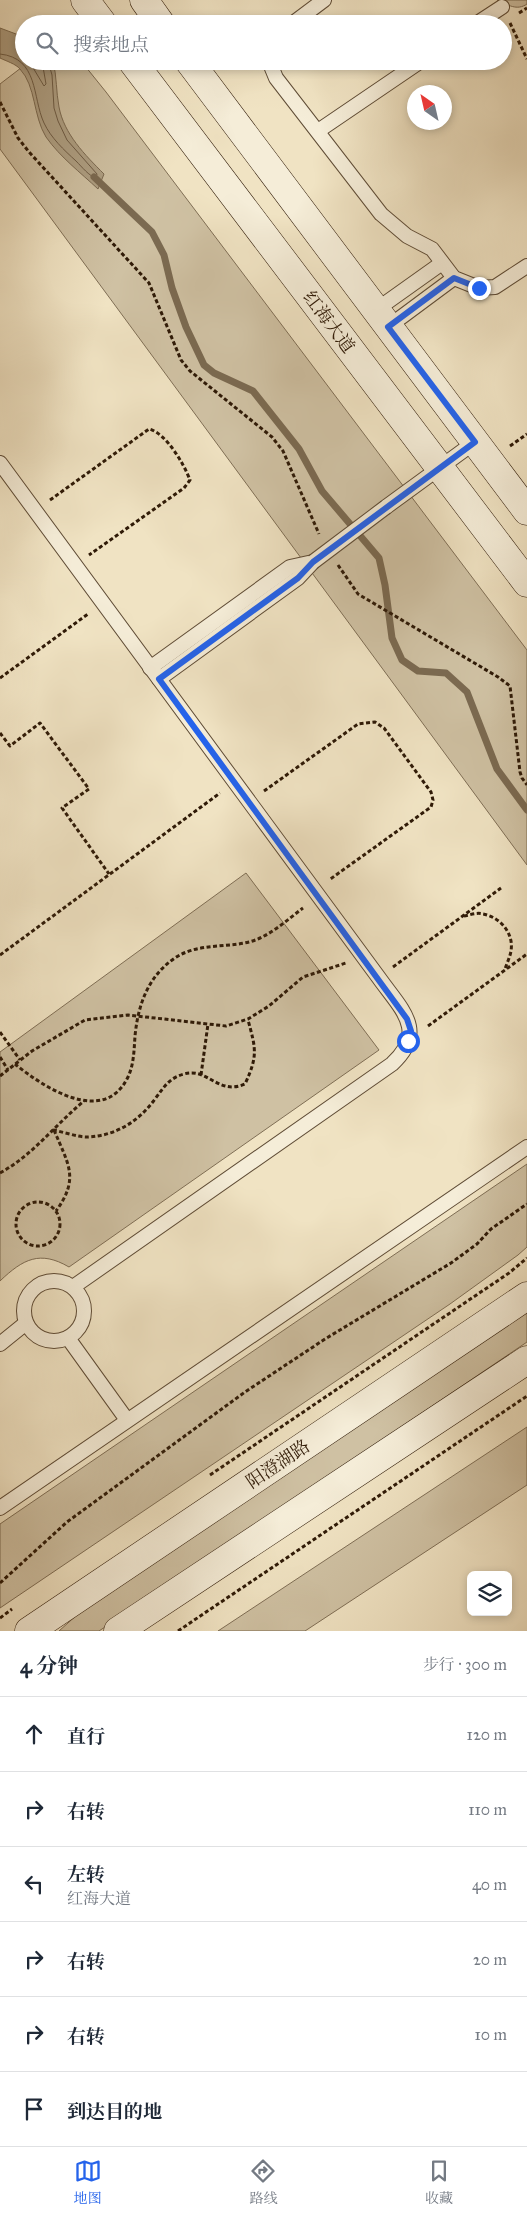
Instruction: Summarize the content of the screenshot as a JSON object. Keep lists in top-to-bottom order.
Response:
{
  "streets": {
    "main road": ["红海大道", "阳澄湖路"]
  },
  "north": "top left",
  "page": {
    "search": "搜索地点",
    "heading": ["4 分钟", "步行 · 300 m"],
    "list": [
      ["直行", "120 m"],
      ["右转", "110 m"],
      ["左转", "红海大道", "40 m"],
      ["右转", "20 m"],
      ["右转", "10 m"],
      "到达目的地"
    ],
    "nav": ["地图", "路线", "收藏"]
  }
}
